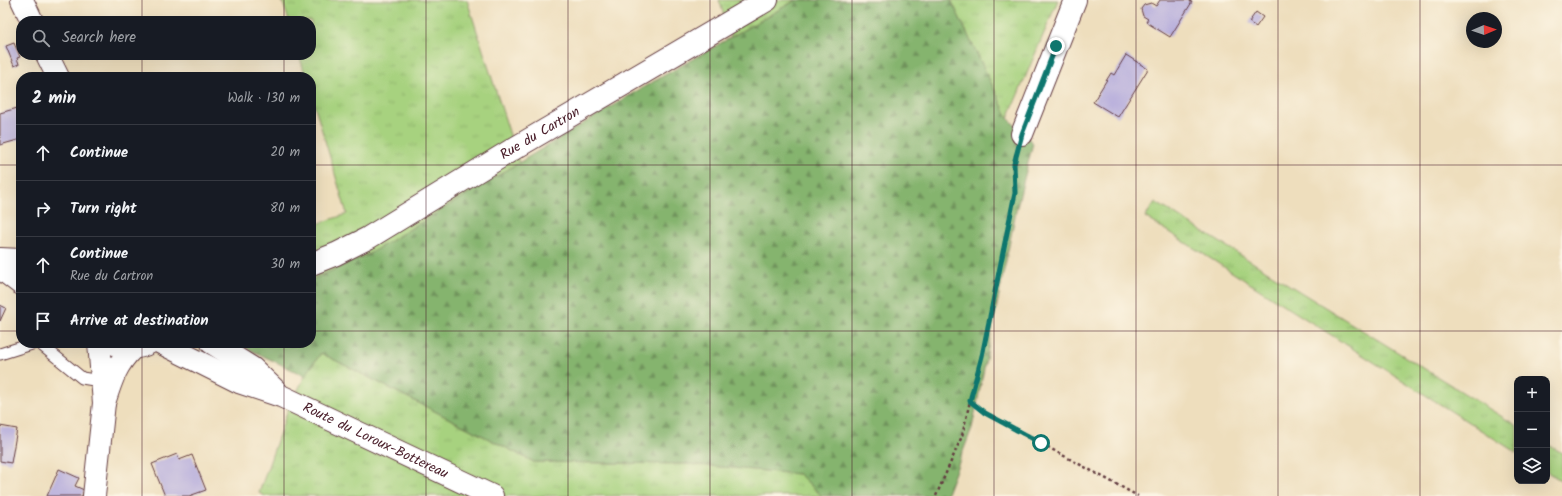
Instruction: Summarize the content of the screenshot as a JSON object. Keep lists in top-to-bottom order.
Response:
{
  "streets": {
    "street": ["Rue du Cartron", "Route du Loroux-Bottereau"]
  },
  "north": "right",
  "page": {
    "search": "Search here",
    "heading": ["2 min", "Walk · 130 m"],
    "list": [
      ["Continue", "20 m"],
      ["Turn right", "80 m"],
      ["Continue", "Rue du Cartron", "30 m"],
      "Arrive at destination"
    ],
    "map_buttons": ["+", "−"]
  }
}
